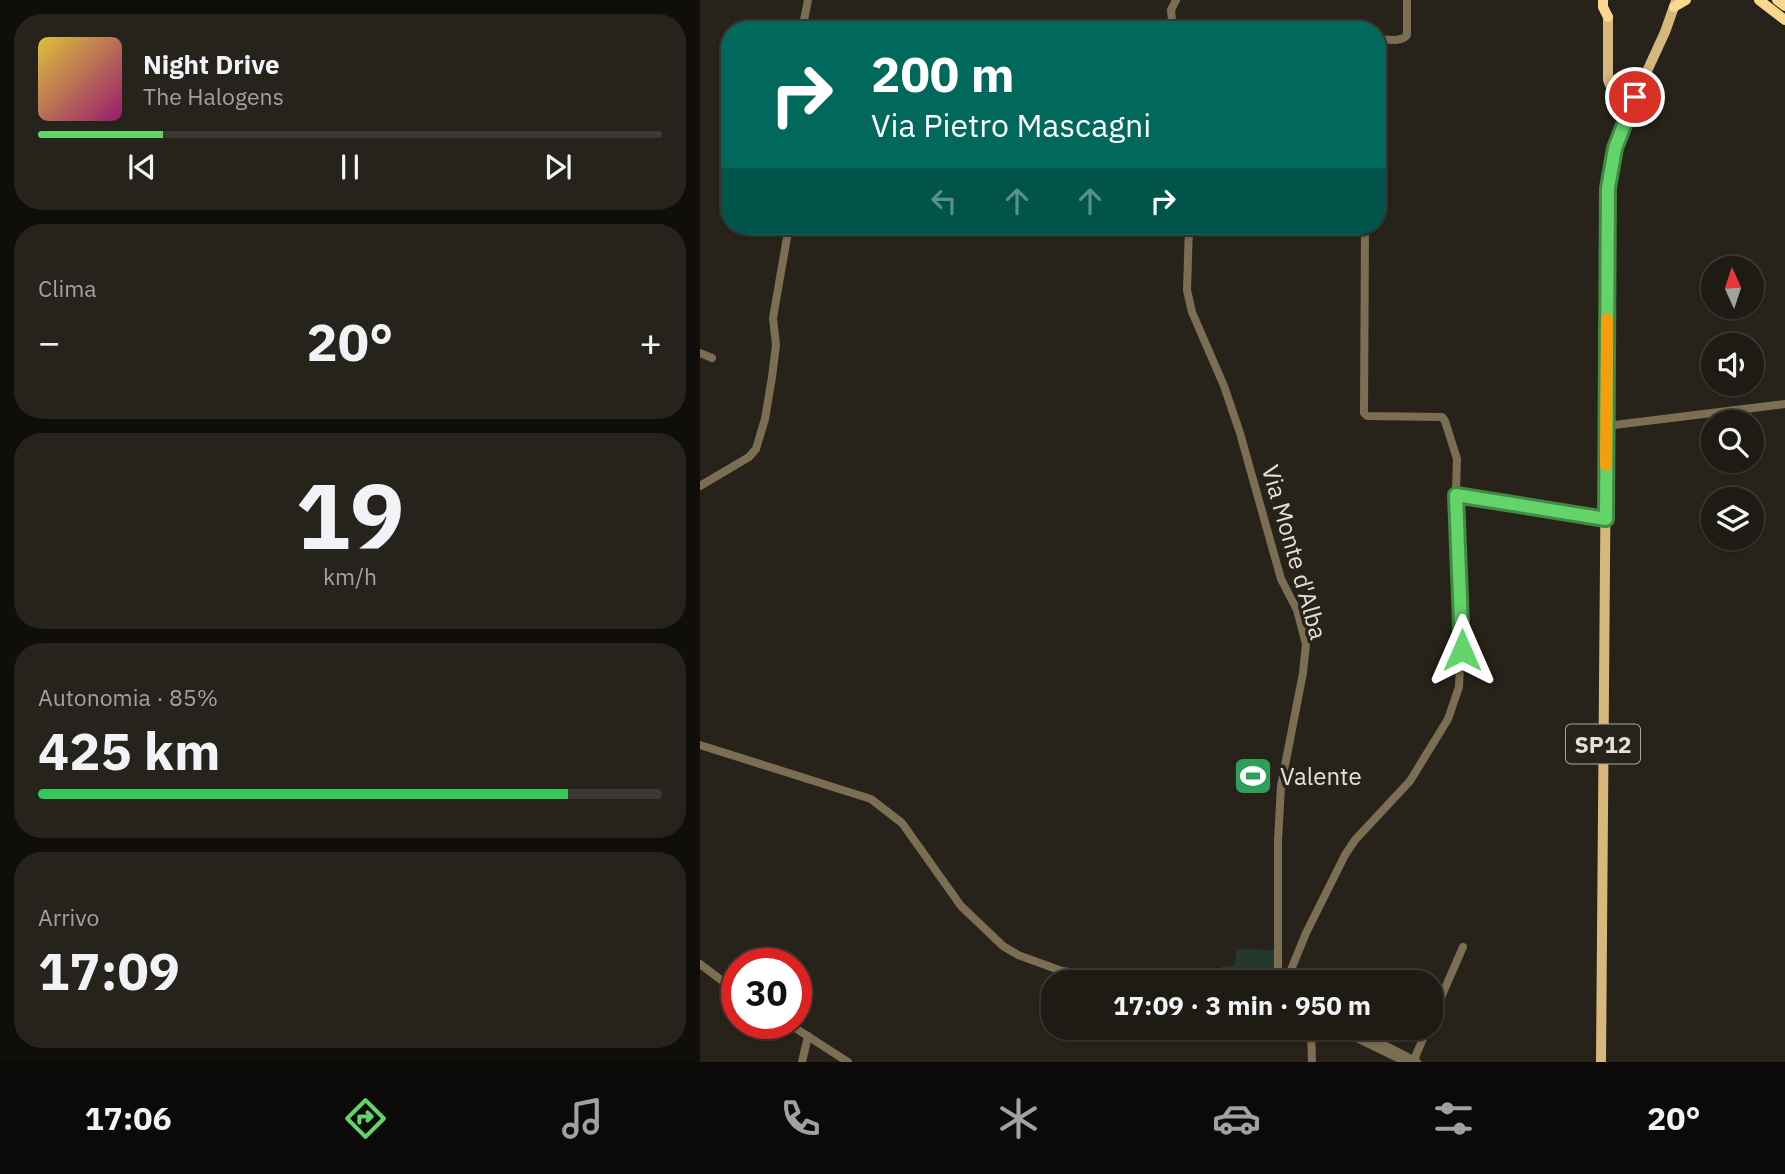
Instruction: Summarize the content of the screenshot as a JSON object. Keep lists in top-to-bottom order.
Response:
{
  "streets": {
    "main road": ["SP12"],
    "street": ["Via Monte d'Alba"]
  },
  "places": {
    "sports": ["Valente"]
  },
  "north": "top",
  "page": {
    "turn": ["200 m", "Via Pietro Mascagni"],
    "song": ["Night Drive", "The Halogens"],
    "tile": [
      "Clima",
      ["19", "km/h"],
      ["Autonomia · 85%", "425 km"],
      ["Arrivo", "17:09"]
    ],
    "heat": ["−", "20°", "+"],
    "limit": "30",
    "trip": "17:09 · 3 min · 950 m",
    "tabs": ["17:06", "20°"]
  }
}
